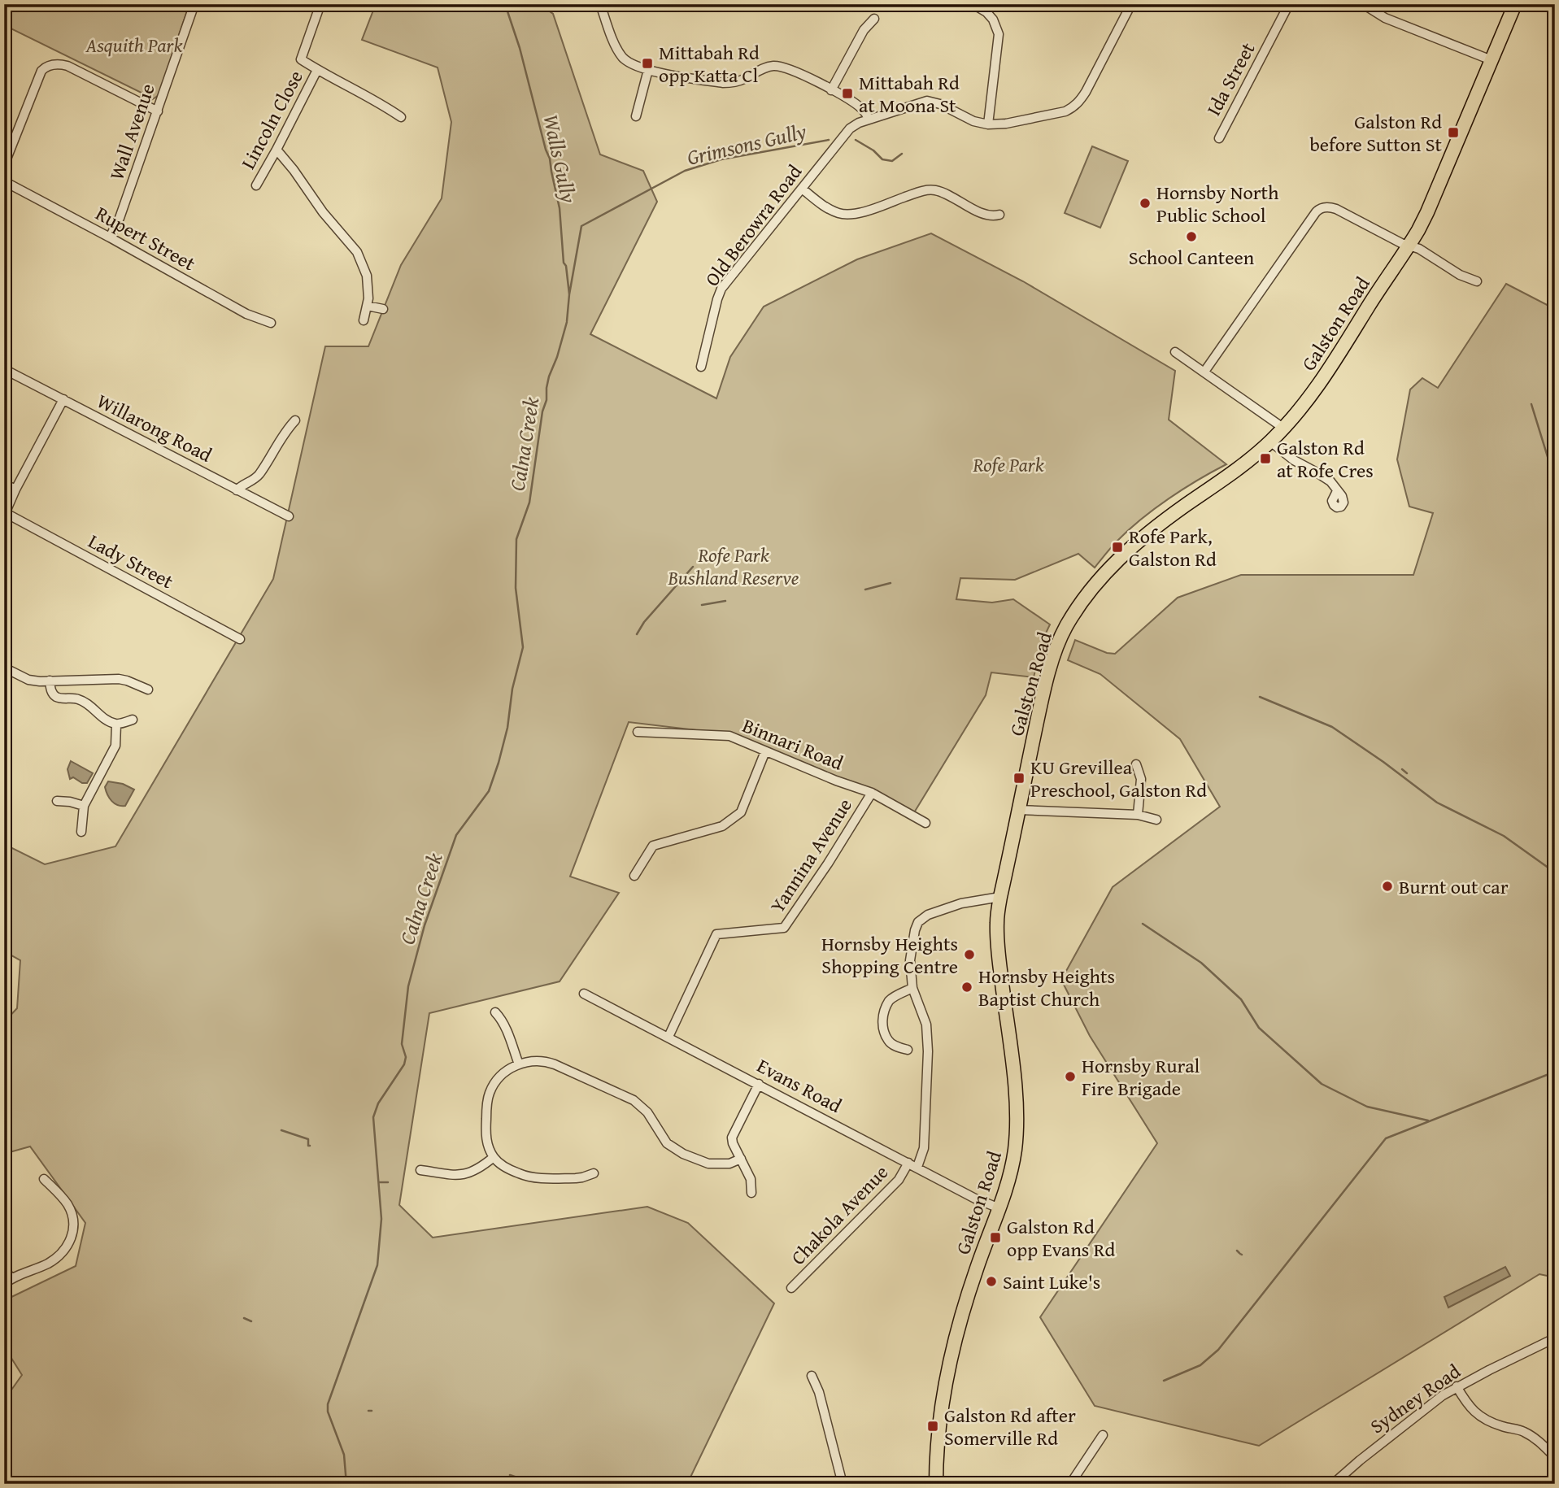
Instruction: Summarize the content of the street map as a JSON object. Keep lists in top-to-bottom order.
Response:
{
  "streets": {
    "main road": ["Galston Road"],
    "street": [
      "Ida Street",
      "Lincoln Close",
      "Wall Avenue",
      "Old Berowra Road",
      "Rupert Street",
      "Willarong Road",
      "Lady Street",
      "Binnari Road",
      "Yannina Avenue",
      "Evans Road",
      "Chakola Avenue",
      "Sydney Road"
    ]
  },
  "crossings": [
    ["Wall Avenue", "Rupert Street"],
    ["Galston Road", "Evans Road"],
    ["Binnari Road", "Yannina Avenue"],
    ["Yannina Avenue", "Evans Road"],
    ["Evans Road", "Chakola Avenue"]
  ],
  "water": ["Grimsons Gully", "Walls Gully", "Calna Creek"],
  "parks": ["Asquith Park", "Rofe Park", "Rofe Park Bushland Reserve"],
  "places": {
    "transit": [
      "Mittabah Rd opp Katta Cl",
      "Mittabah Rd at Moona St",
      "Galston Rd before Sutton St",
      "Galston Rd at Rofe Cres",
      "Rofe Park, Galston Rd",
      "KU Grevillea Preschool, Galston Rd",
      "Galston Rd opp Evans Rd",
      "Galston Rd after Somerville Rd"
    ],
    "other": [
      "Hornsby North Public School",
      "School Canteen",
      "Burnt out car",
      "Hornsby Heights Shopping Centre",
      "Hornsby Heights Baptist Church",
      "Hornsby Rural Fire Brigade",
      "Saint Luke's"
    ]
  }
}
